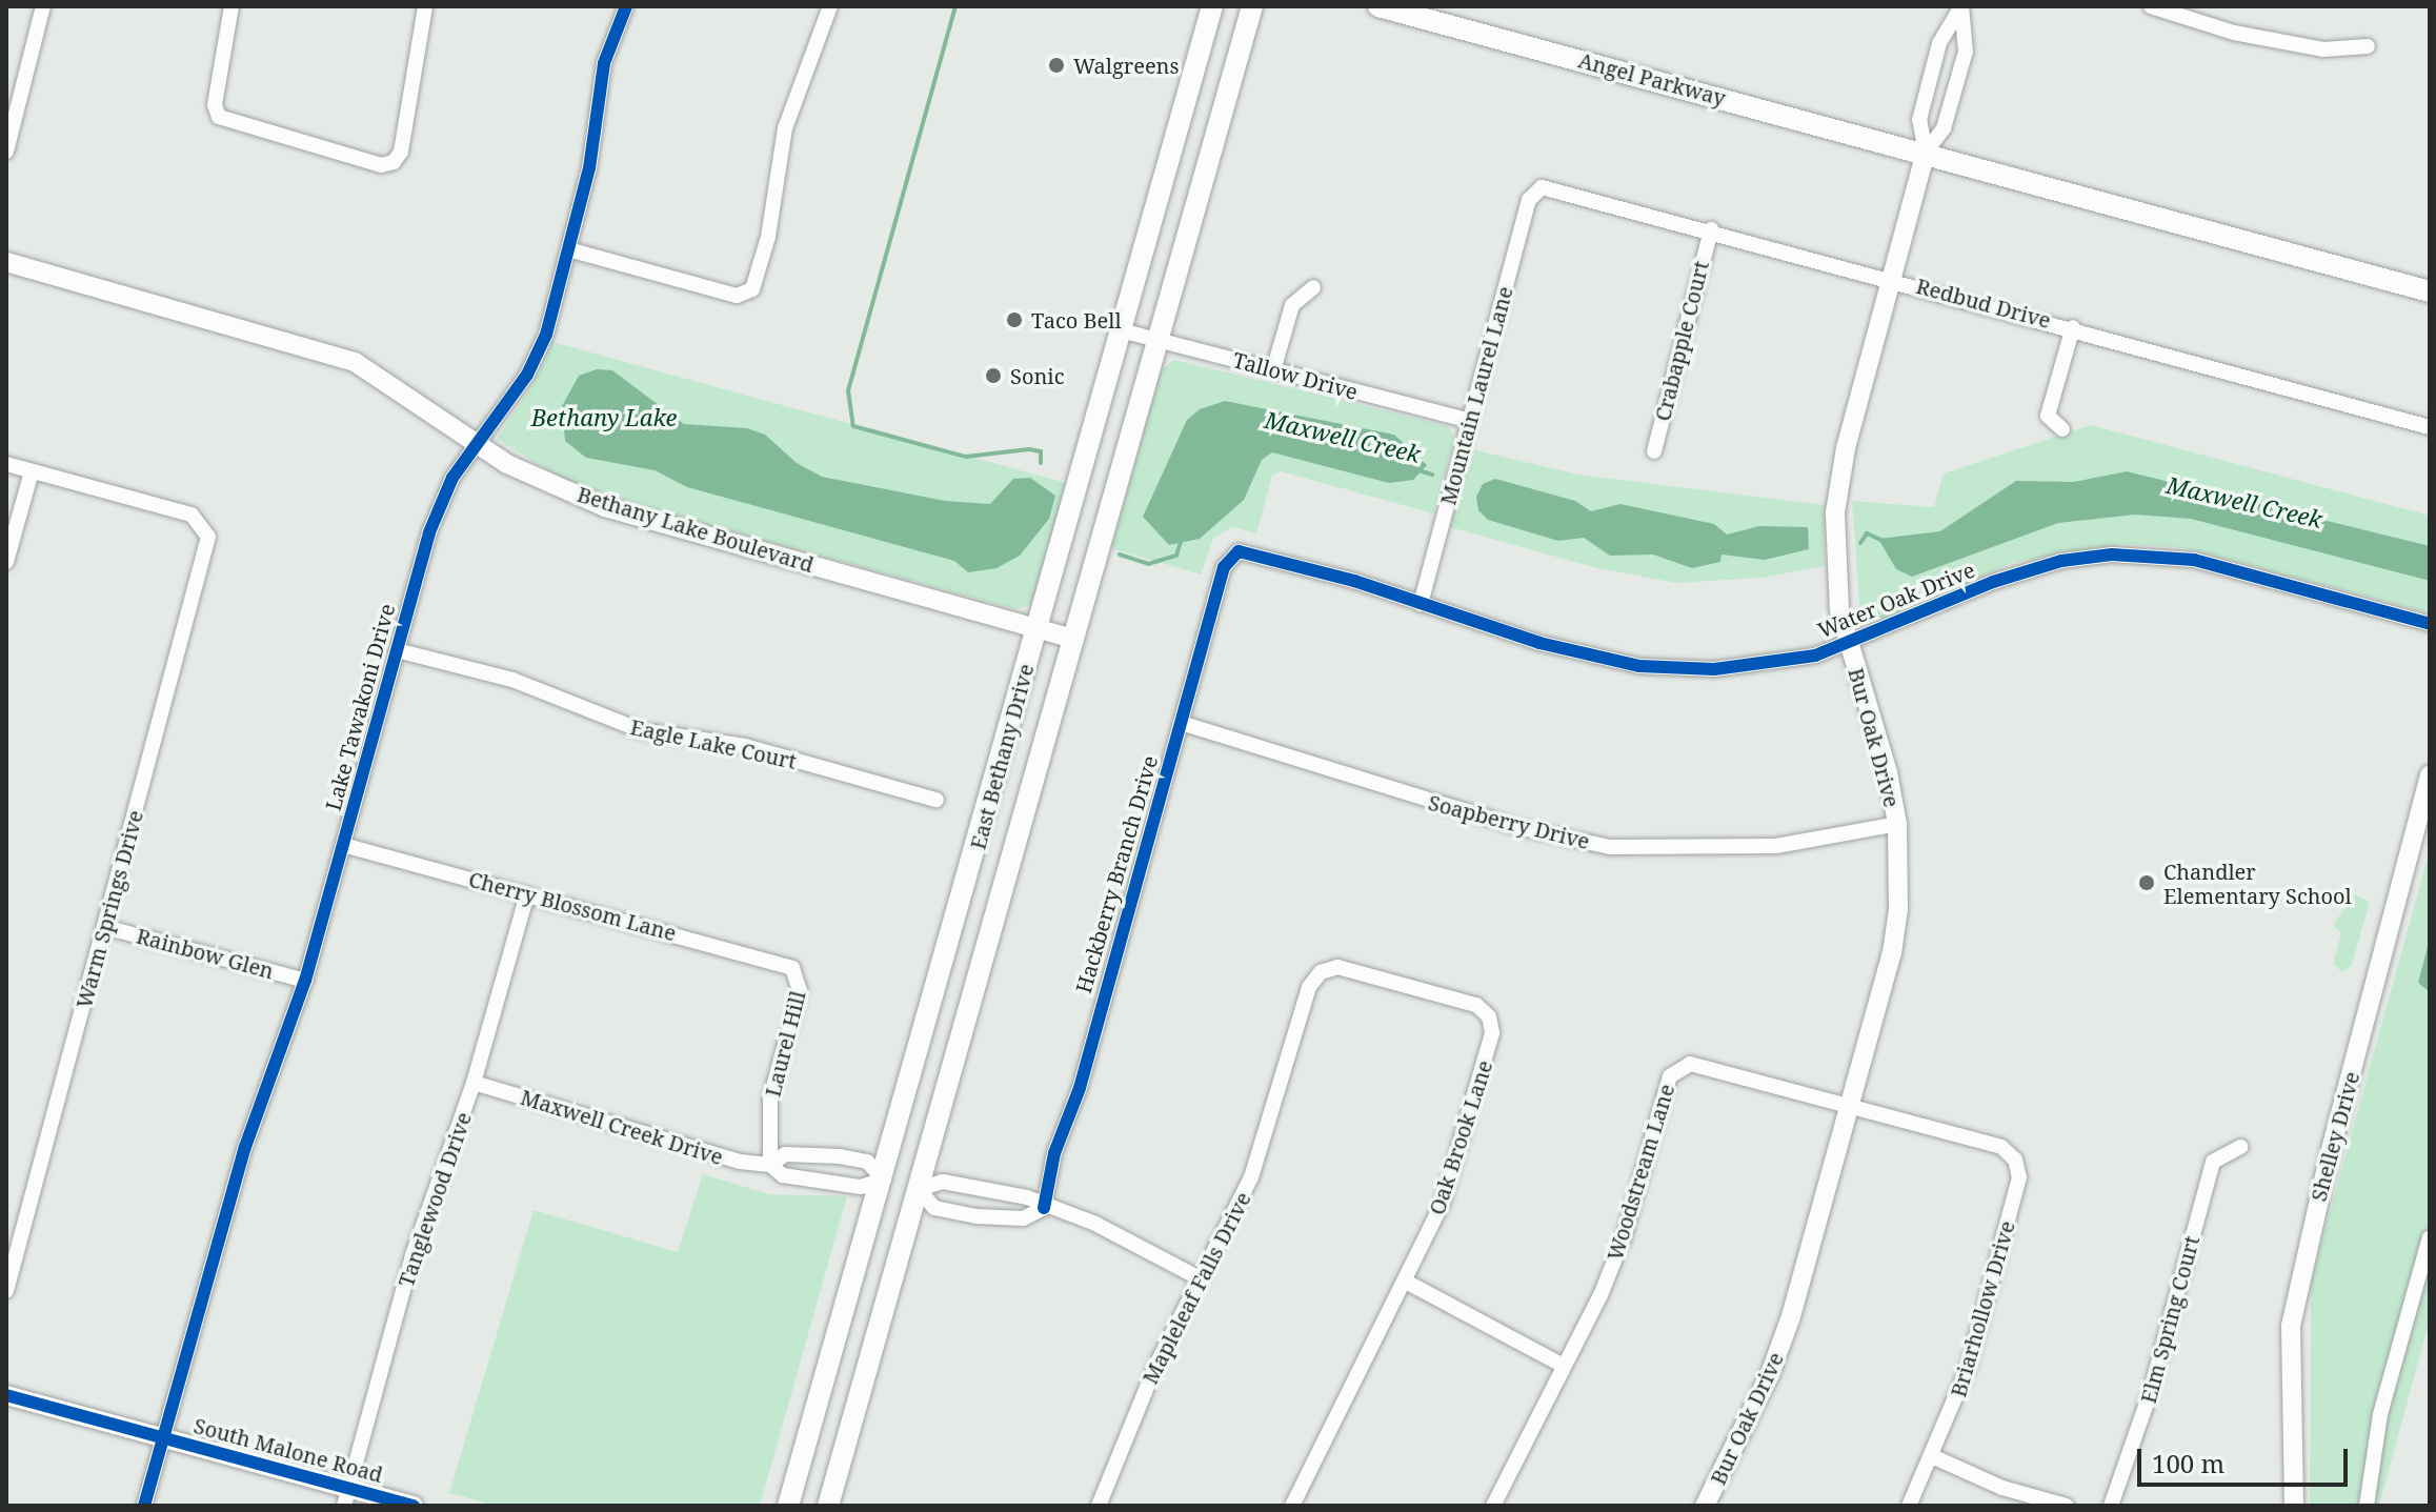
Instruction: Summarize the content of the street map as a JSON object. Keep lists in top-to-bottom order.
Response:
{
  "streets": {
    "main road": ["Angel Parkway", "East Bethany Drive"],
    "street": [
      "Redbud Drive",
      "Crabapple Court",
      "Tallow Drive",
      "Mountain Laurel Lane",
      "Bethany Lake Boulevard",
      "Water Oak Drive",
      "Lake Tawakoni Drive",
      "Bur Oak Drive",
      "Eagle Lake Court",
      "Soapberry Drive",
      "Hackberry Branch Drive",
      "Cherry Blossom Lane",
      "Warm Springs Drive",
      "Rainbow Glen",
      "Laurel Hill",
      "Maxwell Creek Drive",
      "Shelley Drive",
      "Oak Brook Lane",
      "Woodstream Lane",
      "Tanglewood Drive",
      "Mapleleaf Falls Drive",
      "Briarhollow Drive",
      "Elm Spring Court",
      "South Malone Road"
    ]
  },
  "crossings": [
    ["Angel Parkway", "Bur Oak Drive"],
    ["Redbud Drive", "Crabapple Court"],
    ["Redbud Drive", "Mountain Laurel Lane"],
    ["Redbud Drive", "Bur Oak Drive"],
    ["Tallow Drive", "Mountain Laurel Lane"],
    ["Tallow Drive", "East Bethany Drive"],
    ["Mountain Laurel Lane", "Water Oak Drive"],
    ["Bethany Lake Boulevard", "Lake Tawakoni Drive"],
    ["Bethany Lake Boulevard", "East Bethany Drive"],
    ["Water Oak Drive", "Bur Oak Drive"],
    ["Water Oak Drive", "Hackberry Branch Drive"],
    ["Lake Tawakoni Drive", "Eagle Lake Court"],
    ["Lake Tawakoni Drive", "Cherry Blossom Lane"],
    ["Lake Tawakoni Drive", "Rainbow Glen"],
    ["Lake Tawakoni Drive", "South Malone Road"],
    ["Bur Oak Drive", "Soapberry Drive"],
    ["Bur Oak Drive", "Woodstream Lane"],
    ["East Bethany Drive", "Maxwell Creek Drive"],
    ["Soapberry Drive", "Hackberry Branch Drive"],
    ["Cherry Blossom Lane", "Laurel Hill"],
    ["Cherry Blossom Lane", "Tanglewood Drive"],
    ["Warm Springs Drive", "Rainbow Glen"],
    ["Laurel Hill", "Maxwell Creek Drive"],
    ["Maxwell Creek Drive", "Tanglewood Drive"],
    ["Oak Brook Lane", "Mapleleaf Falls Drive"],
    ["Woodstream Lane", "Briarhollow Drive"],
    ["Tanglewood Drive", "South Malone Road"]
  ],
  "water": ["Bethany Lake", "Maxwell Creek"],
  "places": [
    "Walgreens",
    "Taco Bell",
    "Sonic",
    "Chandler Elementary School"
  ],
  "scale_bar": "100 m"
}
